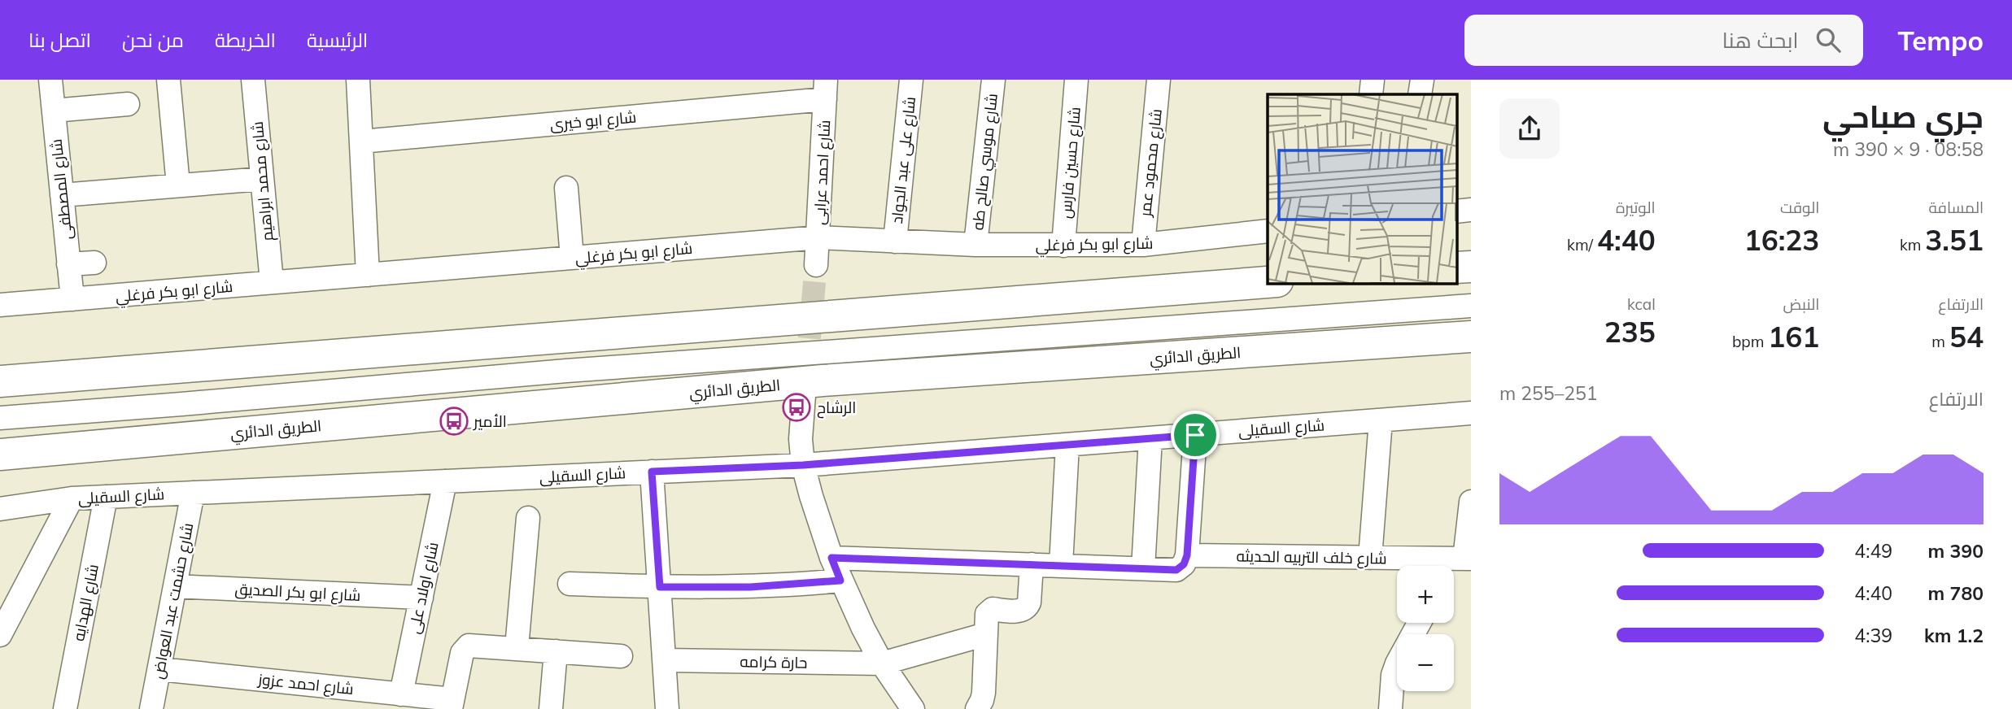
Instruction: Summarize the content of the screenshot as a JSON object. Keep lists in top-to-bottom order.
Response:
{
  "streets": {
    "highway": ["الطريق الدائري"],
    "street": [
      "شارع ابو خيرى",
      "شارع على عبد الجواد",
      "شارع موسي صالح طه",
      "شارع حسين فارس",
      "شارع محمود عمر",
      "شارع احمد عرابى",
      "شارع محمد ابراهيم",
      "شارع المصطفى",
      "شارع ابو بكر فرغلي",
      "شارع السقيلى",
      "شارع خلف التربيه الحديثه",
      "شارع اولاد على",
      "شارع ابو بكر الصديق",
      "شارع حشمت عبد العواض",
      "شارع الهدايه",
      "حارة كرامه",
      "شارع احمد عزوز"
    ]
  },
  "crossings": [
    ["شارع ابو خيرى", "شارع احمد عرابى"],
    ["شارع على عبد الجواد", "شارع ابو بكر فرغلي"],
    ["شارع موسي صالح طه", "شارع ابو بكر فرغلي"],
    ["شارع حسين فارس", "شارع ابو بكر فرغلي"],
    ["شارع محمود عمر", "شارع ابو بكر فرغلي"],
    ["شارع احمد عرابى", "شارع ابو بكر فرغلي"],
    ["شارع محمد ابراهيم", "شارع ابو بكر فرغلي"],
    ["شارع المصطفى", "شارع ابو بكر فرغلي"],
    ["شارع السقيلى", "شارع اولاد على"],
    ["شارع السقيلى", "شارع حشمت عبد العواض"],
    ["شارع السقيلى", "شارع الهدايه"],
    ["شارع اولاد على", "شارع ابو بكر الصديق"],
    ["شارع اولاد على", "شارع احمد عزوز"],
    ["شارع ابو بكر الصديق", "شارع حشمت عبد العواض"],
    ["شارع حشمت عبد العواض", "شارع احمد عزوز"]
  ],
  "places": {
    "bus stop": ["الرشاح", "الأمير"]
  },
  "page": {
    "header": "Tempo",
    "search": "ابحث هنا",
    "nav": [
      "الرئيسية",
      "الخريطة",
      "من نحن",
      "اتصل بنا"
    ],
    "heading": ["جري صباحي", "08:58 · 9 × 390 m"],
    "stats": [
      ["المسافة", "3.51 km"],
      ["الوقت", "16:23"],
      ["الوتيرة", "4:40 /km"],
      ["الارتفاع", "54 m"],
      ["النبض", "161 bpm"],
      ["kcal", "235"]
    ],
    "chart": ["الارتفاع", "251–255 m"],
    "list": [
      {
        "name": "390 m",
        "note": "4:49"
      },
      {
        "name": "780 m",
        "note": "4:40"
      },
      {
        "name": "1.2 km",
        "note": "4:39"
      }
    ],
    "map_buttons": ["+", "−"]
  }
}
